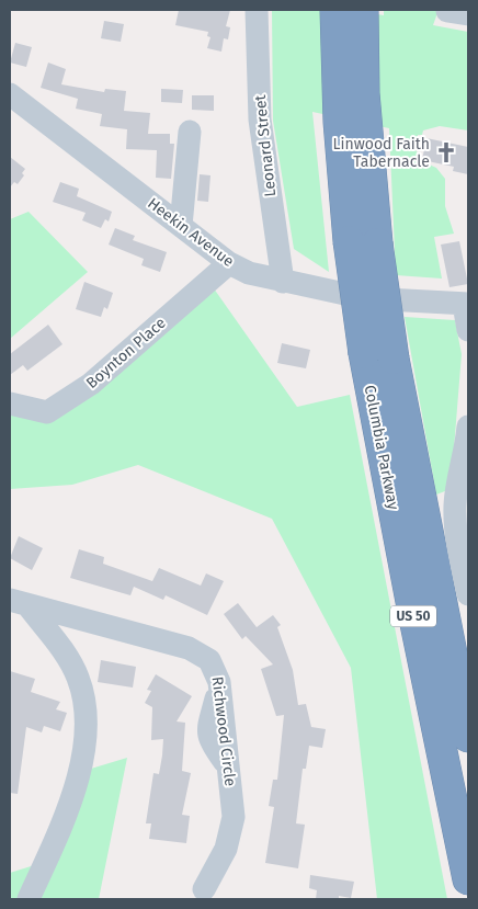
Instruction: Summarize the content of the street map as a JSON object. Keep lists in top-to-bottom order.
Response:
{
  "streets": {
    "highway": ["Columbia Parkway", "US 50"],
    "street": [
      "Leonard Street",
      "Heekin Avenue",
      "Boynton Place",
      "Richwood Circle"
    ]
  },
  "crossings": [
    ["Leonard Street", "Heekin Avenue"],
    ["Heekin Avenue", "Boynton Place"]
  ],
  "places": {
    "church": ["Linwood Faith Tabernacle"]
  }
}
